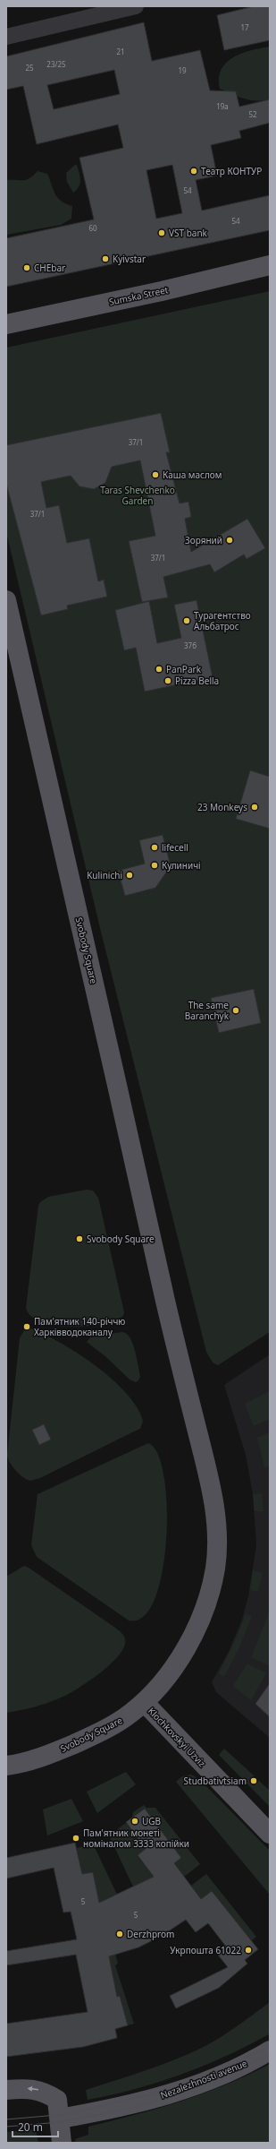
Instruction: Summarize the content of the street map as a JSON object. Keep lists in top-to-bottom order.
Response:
{
  "streets": {
    "main road": [
      "Sumska Street",
      "Svobody Square",
      "Klochkovskyi Uzviz",
      "Nezalezhnosti avenue"
    ]
  },
  "crossings": [
    ["Svobody Square", "Klochkovskyi Uzviz"]
  ],
  "parks": ["Taras Shevchenko Garden"],
  "places": [
    "Театр КОНТУР",
    "VST bank",
    "Kyivstar",
    "CHEbar",
    "Каша маслом",
    "Зоряний",
    "Турагентство Альбатрос",
    "PanPark",
    "Pizza Bella",
    "23 Monkeys",
    "lifecell",
    "Кулиничі",
    "Kulinichi",
    "The same Baranchyk",
    "Svobody Square",
    "Пам'ятник 140-річчю Харківводоканалу",
    "Studbativtsiam",
    "UGB",
    "Пам'ятник монеті номіналом 3333 копійки",
    "Derzhprom",
    "Укрпошта 61022"
  ],
  "house_numbers": [
    "17",
    "21",
    "23/25",
    "25",
    "19",
    "19а",
    "52",
    "54",
    "54",
    "60",
    "37/1",
    "37/1",
    "37/1",
    "37б",
    "5",
    "5"
  ],
  "scale_bar": "20 m"
}
